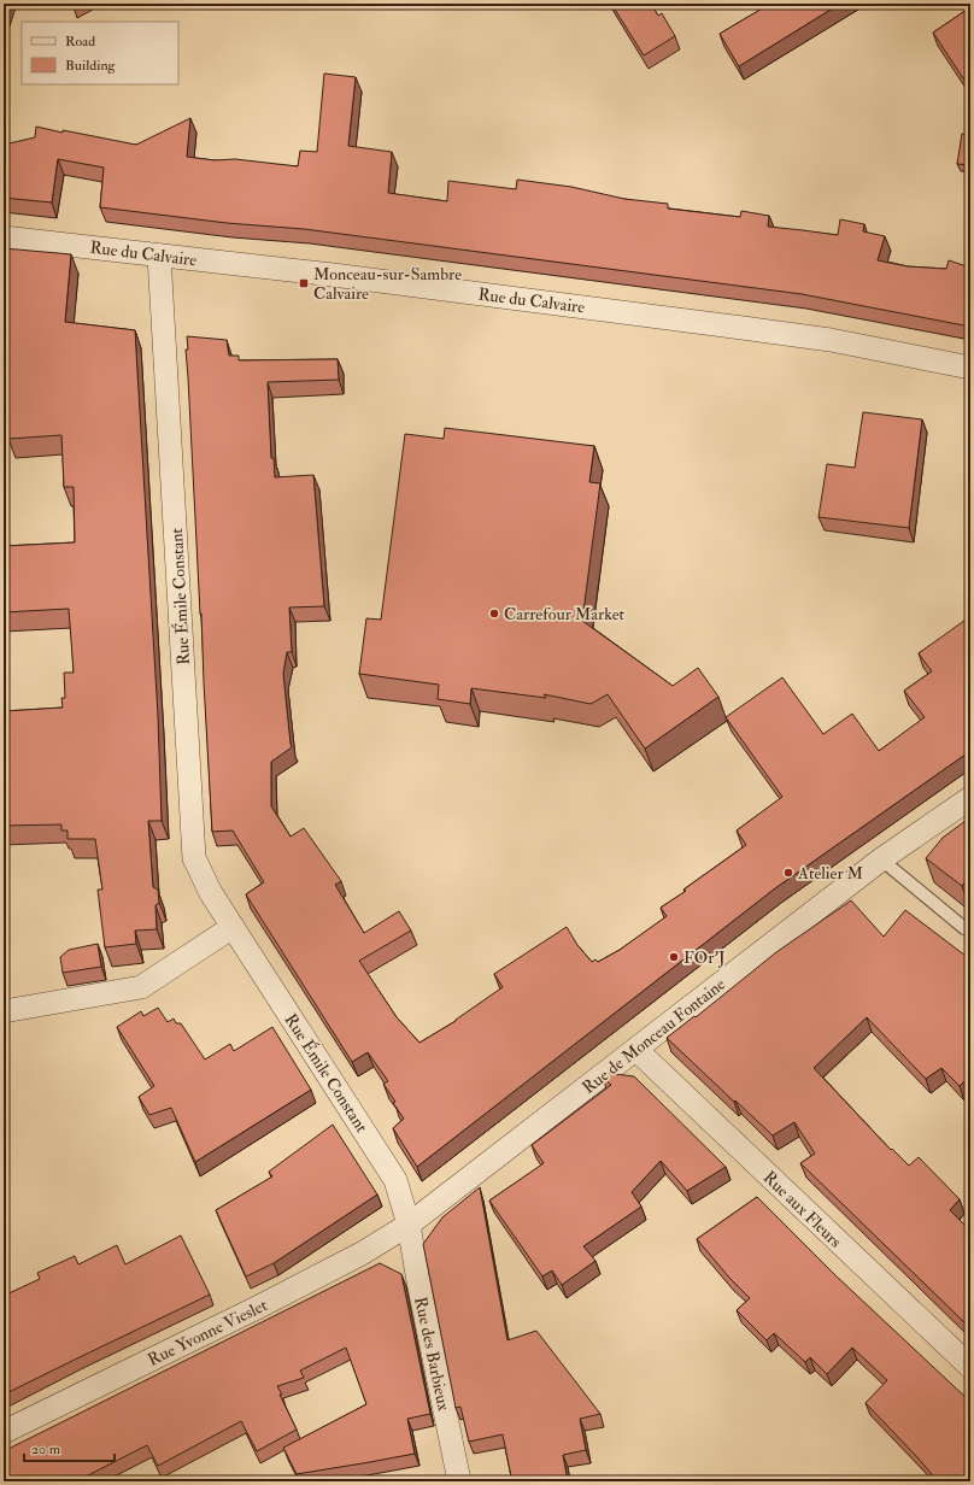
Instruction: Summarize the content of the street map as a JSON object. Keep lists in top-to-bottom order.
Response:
{
  "streets": {
    "street": [
      "Rue du Calvaire",
      "Rue Émile Constant",
      "Rue de Monceau Fontaine",
      "Rue aux Fleurs",
      "Rue Yvonne Vieslet",
      "Rue des Barbieux"
    ]
  },
  "crossings": [
    ["Rue du Calvaire", "Rue Émile Constant"],
    ["Rue Émile Constant", "Rue de Monceau Fontaine"],
    ["Rue Émile Constant", "Rue Yvonne Vieslet"],
    ["Rue Émile Constant", "Rue des Barbieux"],
    ["Rue de Monceau Fontaine", "Rue aux Fleurs"],
    ["Rue de Monceau Fontaine", "Rue Yvonne Vieslet"],
    ["Rue de Monceau Fontaine", "Rue des Barbieux"],
    ["Rue Yvonne Vieslet", "Rue des Barbieux"]
  ],
  "places": {
    "transit": ["Monceau-sur-Sambre Calvaire"],
    "other": ["Carrefour Market", "Atelier M", "FOr'J"]
  },
  "legend": ["Road", "Building"],
  "scale_bar": "20 m"
}
